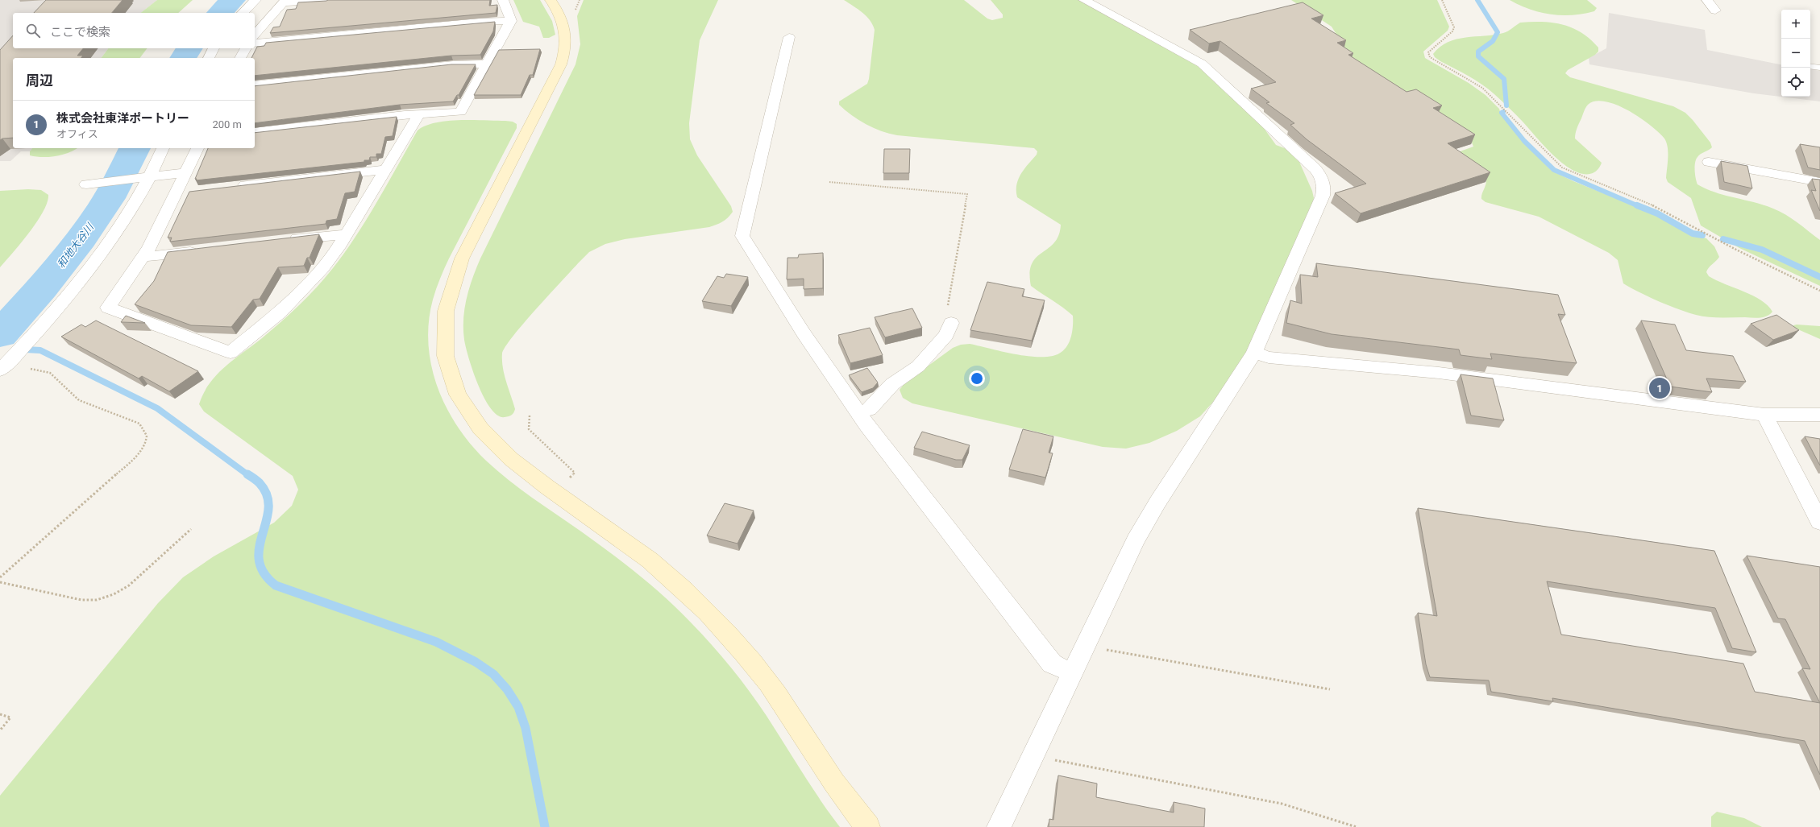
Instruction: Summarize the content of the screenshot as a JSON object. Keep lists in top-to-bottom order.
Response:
{
  "water": ["和地大谷川"],
  "page": {
    "map_buttons": ["+", "−"],
    "search": "ここで検索",
    "heading": "周辺",
    "list": [
      {
        "mark": "1",
        "name": "株式会社東洋ポートリー",
        "note": "オフィス",
        "value": "200 m"
      }
    ],
    "pins": "1"
  }
}
